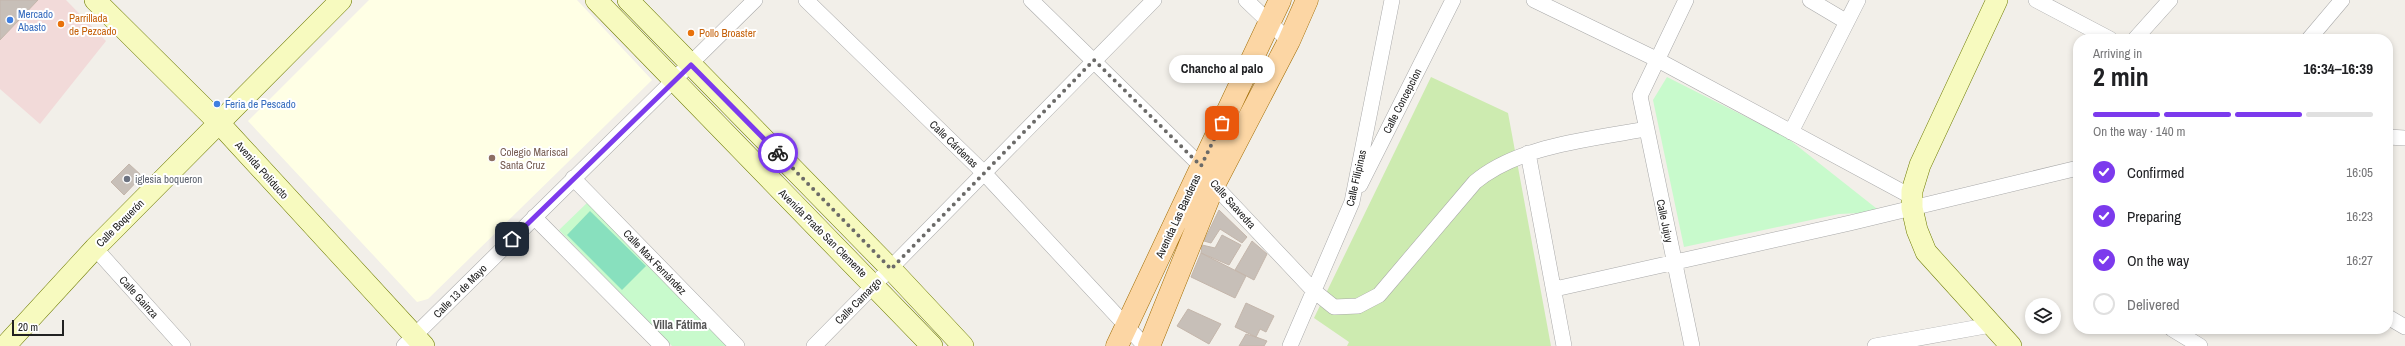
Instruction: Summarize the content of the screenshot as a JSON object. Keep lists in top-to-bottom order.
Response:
{
  "streets": {
    "main road": ["Avenida Las Banderas"],
    "street": [
      "Calle Concepcion",
      "Calle Cárdenas",
      "Avenida Poliducto",
      "Calle Filipinas",
      "Calle Saavedra",
      "Calle Jujuy",
      "Calle Boquerón",
      "Avenida Prado San Clemente",
      "Calle Max Fernández",
      "Calle 13 de Mayo",
      "Calle Gainza",
      "Calle Camargo"
    ]
  },
  "crossings": [
    ["Calle Concepcion", "Calle Filipinas"],
    ["Calle Cárdenas", "Avenida Las Banderas"],
    ["Calle Cárdenas", "Calle Camargo"],
    ["Avenida Poliducto", "Calle Boquerón"],
    ["Avenida Poliducto", "Calle 13 de Mayo"],
    ["Calle Filipinas", "Calle Saavedra"],
    ["Calle Saavedra", "Avenida Las Banderas"],
    ["Calle Saavedra", "Calle Jujuy"],
    ["Calle Saavedra", "Calle Camargo"],
    ["Calle Boquerón", "Calle Gainza"],
    ["Avenida Prado San Clemente", "Calle 13 de Mayo"],
    ["Avenida Prado San Clemente", "Calle Camargo"],
    ["Calle Max Fernández", "Calle 13 de Mayo"]
  ],
  "districts": ["Villa Fátima"],
  "places": [
    "Mercado Abasto",
    "Parrillada de Pezcado",
    "Pollo Broaster",
    "Feria de Pescado",
    "Chancho al palo",
    "Colegio Mariscal Santa Cruz",
    "iglesia boqueron"
  ],
  "scale_bar": "20 m",
  "page": {
    "heading": ["2 min", "Arriving in", "16:34–16:39"],
    "bubble": "Chancho al palo",
    "bar": "On the way · 140 m",
    "list": [
      ["Confirmed", "16:05"],
      ["Preparing", "16:23"],
      ["On the way", "16:27"],
      "Delivered"
    ],
    "scale": "20 m"
  }
}
